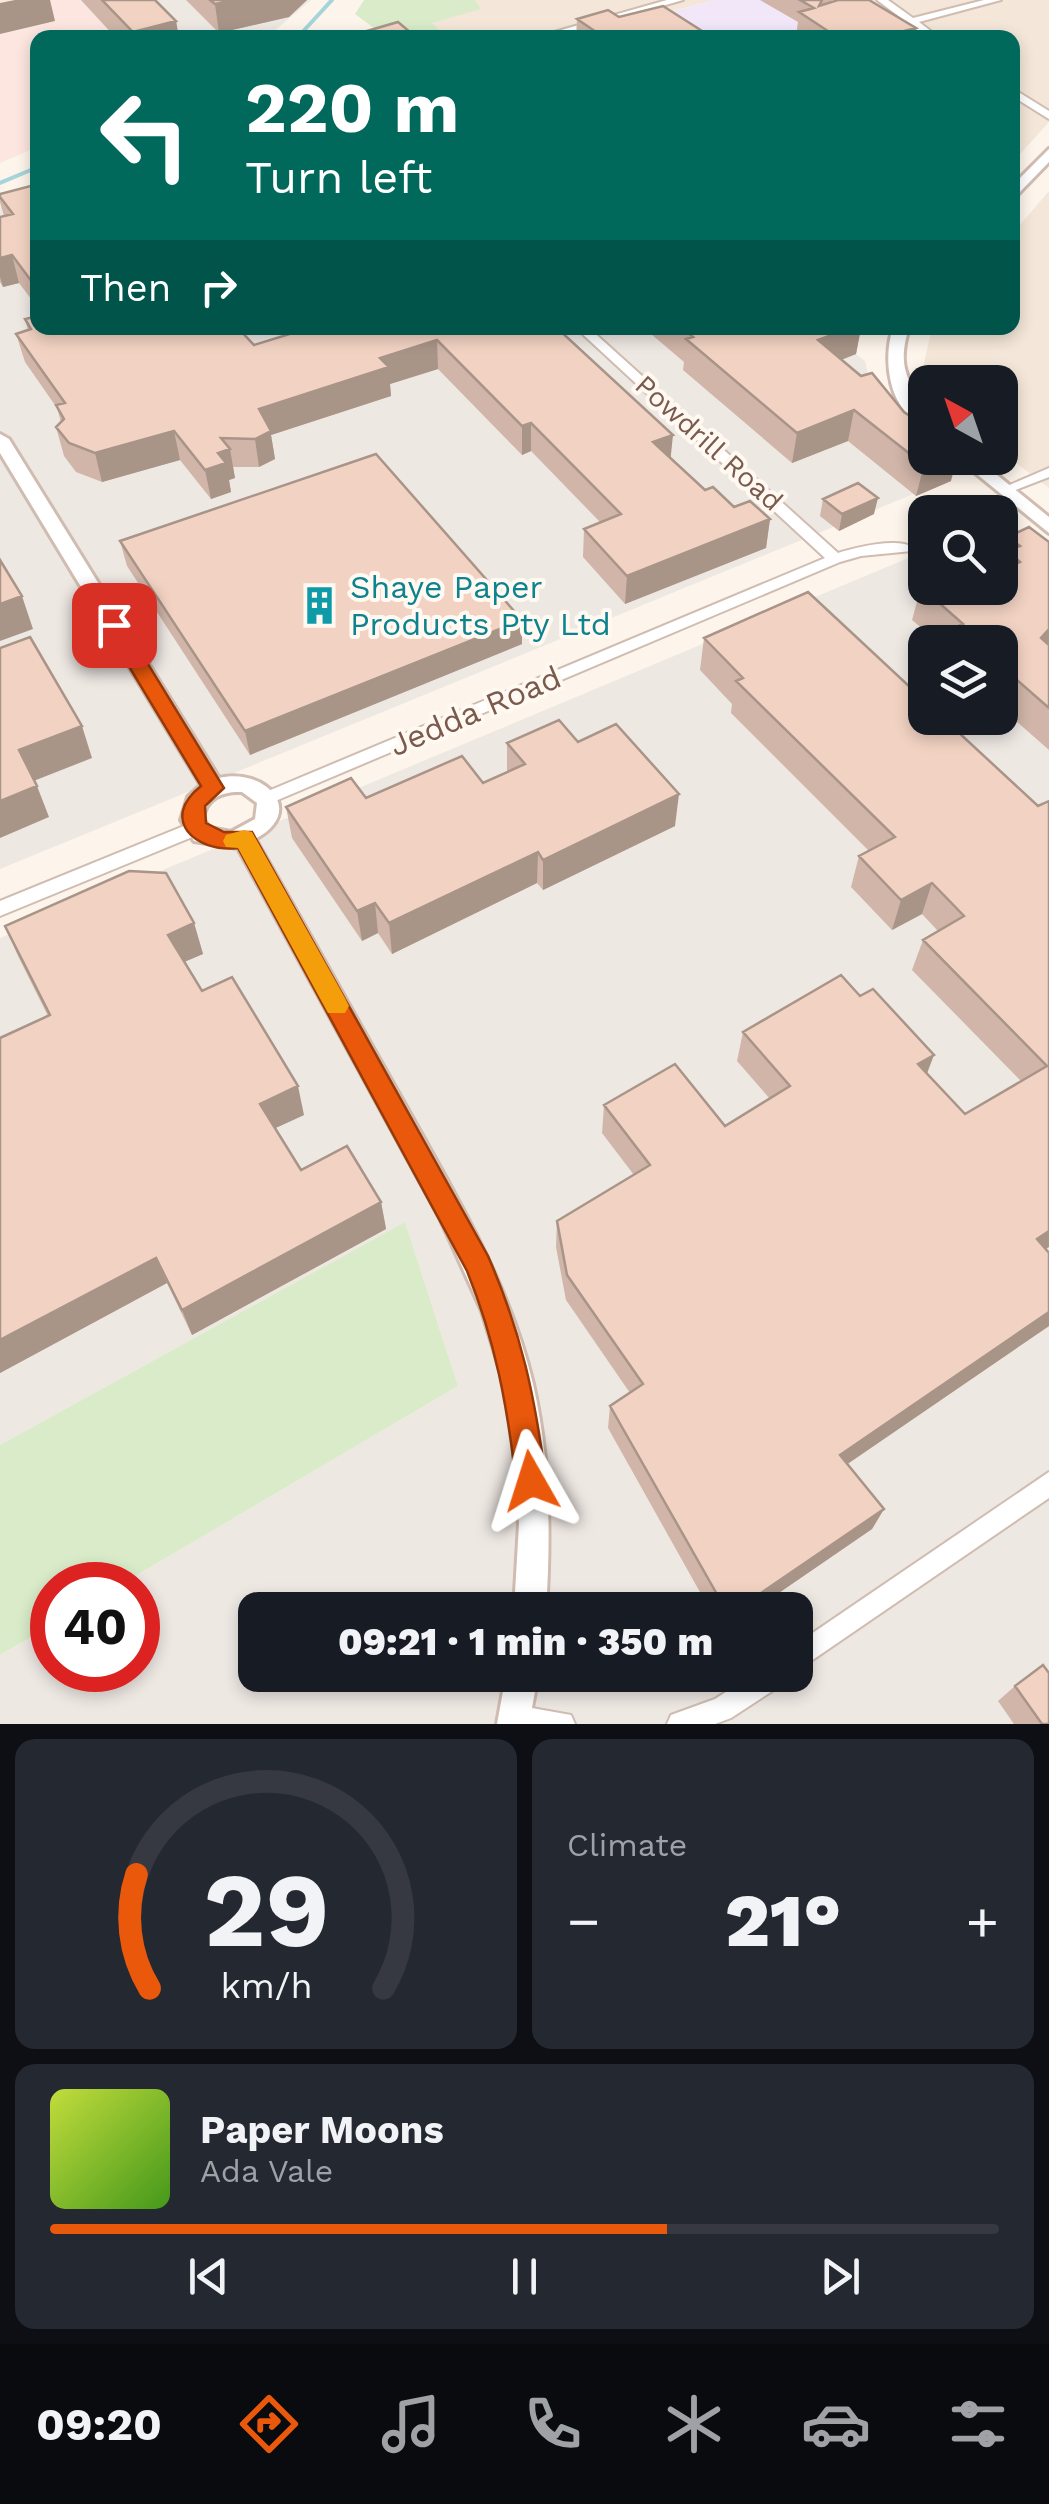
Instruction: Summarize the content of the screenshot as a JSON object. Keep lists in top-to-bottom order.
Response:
{
  "streets": {
    "street": ["Powdrill Road", "Jedda Road"]
  },
  "crossings": [
    ["Powdrill Road", "Jedda Road"]
  ],
  "places": {
    "building": ["Shaye Paper Products Pty Ltd"]
  },
  "north": "top left",
  "page": {
    "turn": ["220 m", "Turn left"],
    "then": "Then",
    "limit": "40",
    "trip": "09:21 · 1 min · 350 m",
    "tile": "Climate",
    "heat": ["−", "21°", "+"],
    "song": ["Paper Moons", "Ada Vale"],
    "tabs": "09:20",
    "gauge": ["29", "km/h"]
  }
}
